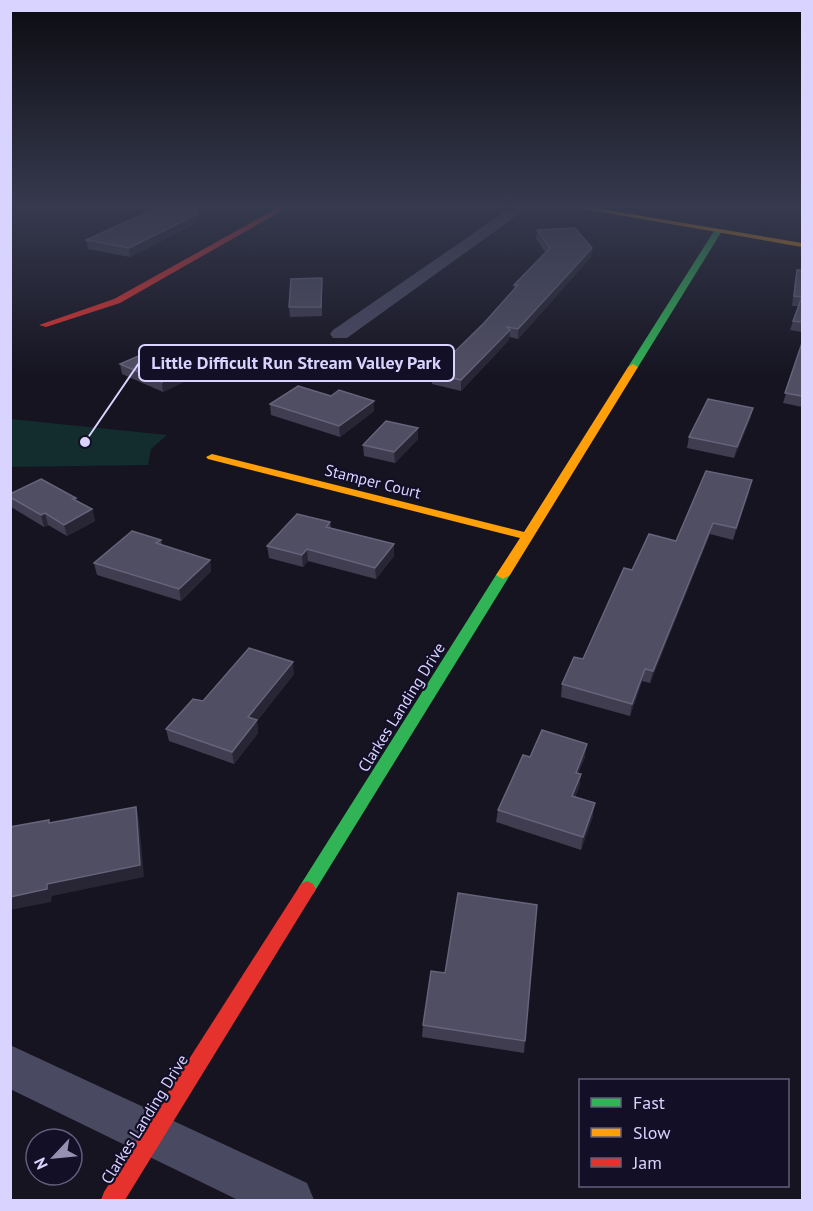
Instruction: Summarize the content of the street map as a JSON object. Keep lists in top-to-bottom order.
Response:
{
  "streets": {
    "street": ["Stamper Court", "Clarkes Landing Drive"]
  },
  "crossings": [
    ["Stamper Court", "Clarkes Landing Drive"]
  ],
  "places": ["Little Difficult Run Stream Valley Park"],
  "legend": ["Fast", "Slow", "Jam"],
  "north": "bottom left"
}
